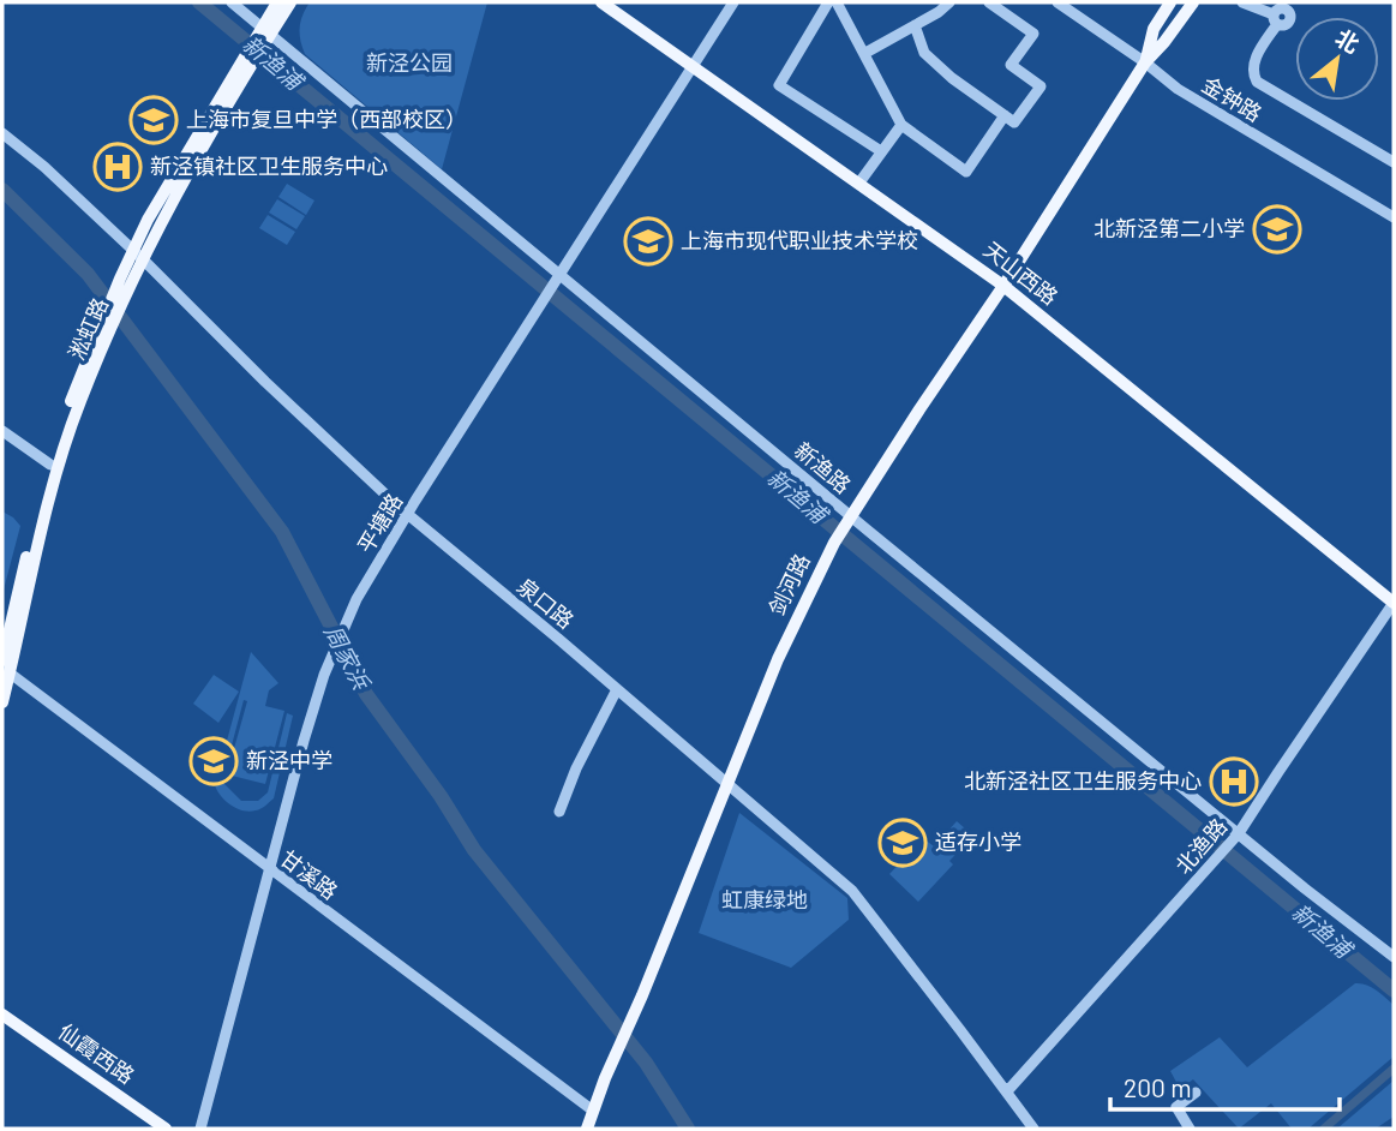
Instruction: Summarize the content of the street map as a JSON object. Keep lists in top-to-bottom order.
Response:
{
  "streets": {
    "main road": [
      "天山西路",
      "淞虹路",
      "剑河路",
      "仙霞西路"
    ],
    "street": [
      "金钟路",
      "新渔路",
      "平塘路",
      "泉口路",
      "北渔路",
      "甘溪路"
    ]
  },
  "crossings": [
    ["金钟路", "剑河路"],
    ["天山西路", "平塘路"],
    ["天山西路", "剑河路"],
    ["天山西路", "北渔路"],
    ["淞虹路", "新渔路"],
    ["淞虹路", "泉口路"],
    ["淞虹路", "甘溪路"],
    ["新渔路", "平塘路"],
    ["新渔路", "剑河路"],
    ["新渔路", "北渔路"],
    ["平塘路", "泉口路"],
    ["平塘路", "甘溪路"],
    ["剑河路", "泉口路"],
    ["剑河路", "甘溪路"],
    ["泉口路", "北渔路"]
  ],
  "water": ["新渔浦", "周家浜"],
  "parks": ["新泾公园", "虹康绿地"],
  "places": {
    "school or university": [
      "上海市复旦中学（西部校区）",
      "北新泾第二小学",
      "上海市现代职业技术学校",
      "新泾中学",
      "适存小学"
    ],
    "hospital": ["新泾镇社区卫生服务中心", "北新泾社区卫生服务中心"]
  },
  "scale_bar": "200 m",
  "north": "top right"
}
